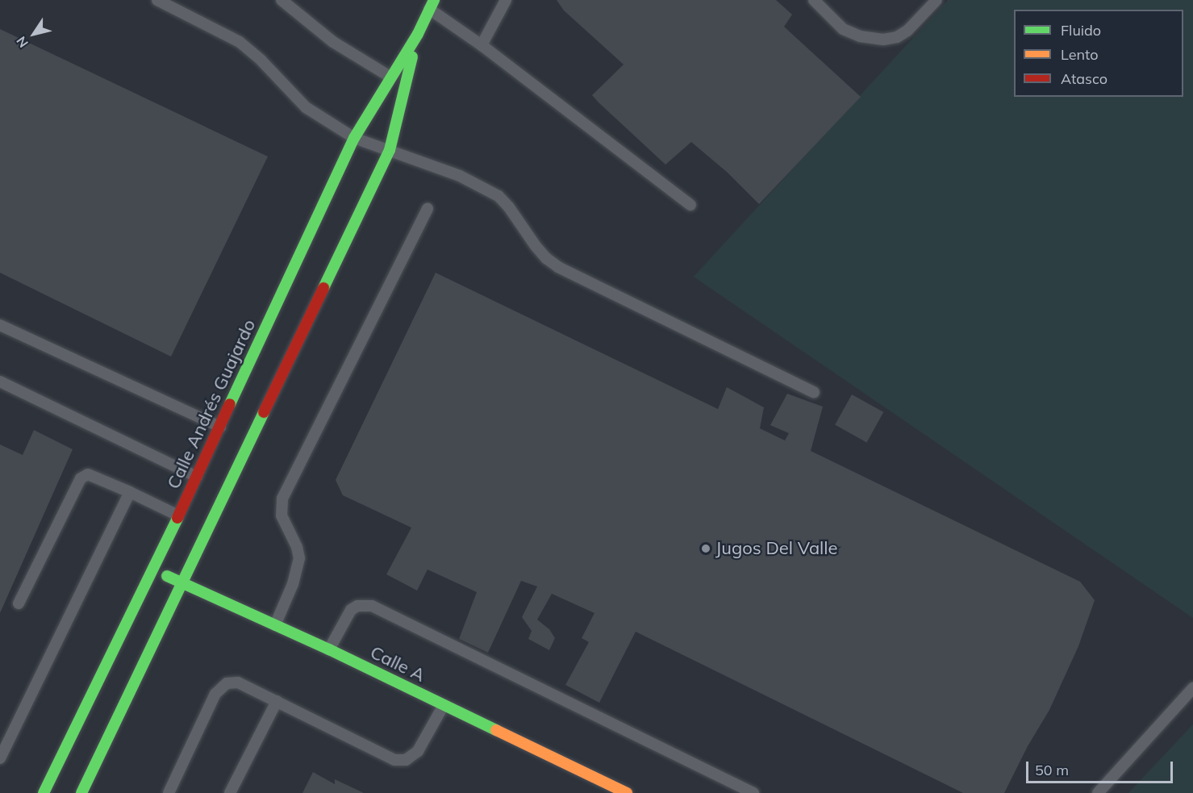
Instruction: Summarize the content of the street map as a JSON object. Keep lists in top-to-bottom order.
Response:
{
  "streets": {
    "main road": ["Calle Andrés Guajardo", "Calle A"]
  },
  "crossings": [
    ["Calle Andrés Guajardo", "Calle A"]
  ],
  "places": ["Jugos Del Valle"],
  "legend": ["Fluido", "Lento", "Atasco"],
  "scale_bar": "50 m",
  "north": "bottom left"
}
